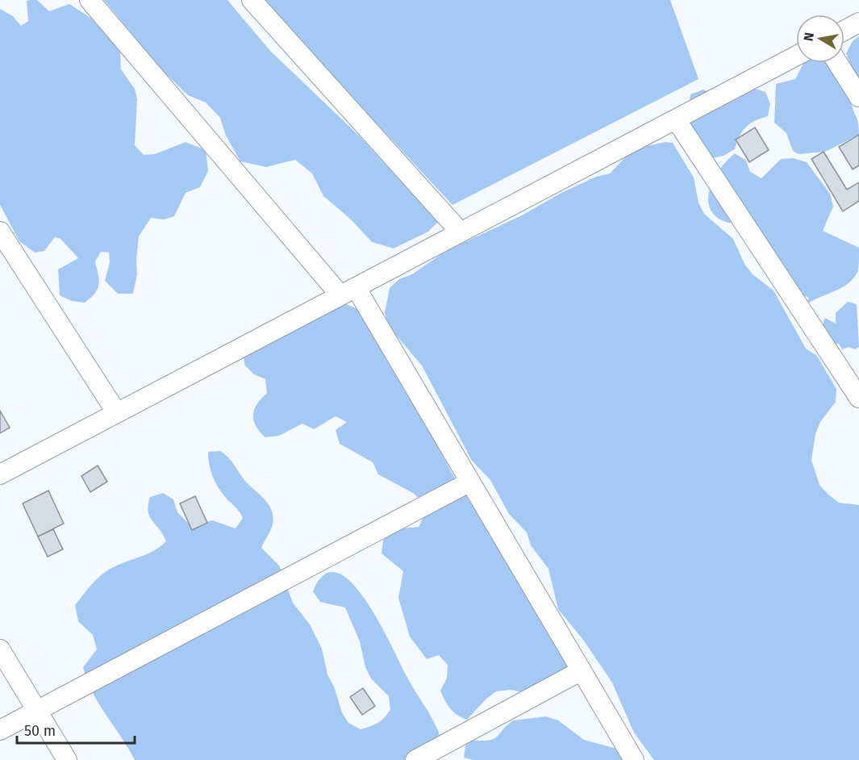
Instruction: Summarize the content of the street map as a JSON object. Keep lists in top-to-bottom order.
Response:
{
  "scale_bar": "50 m",
  "north": "left"
}
